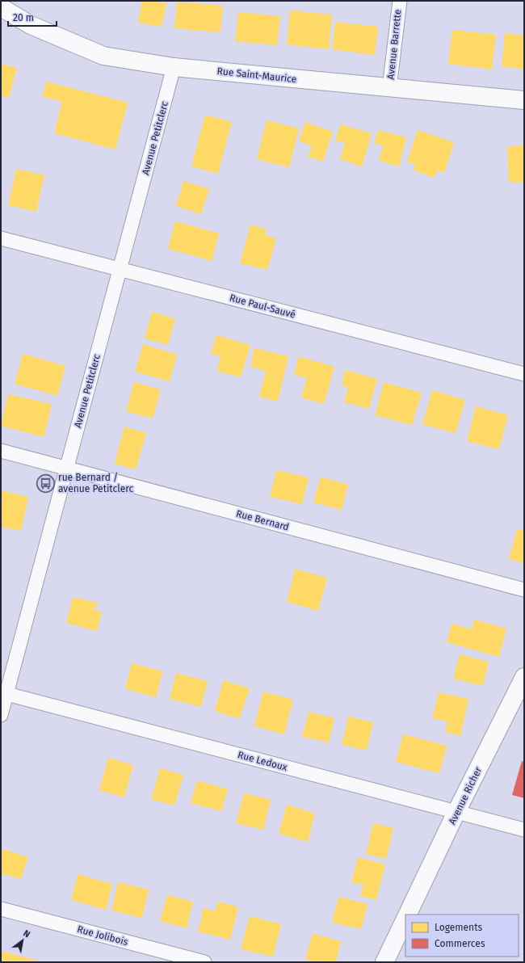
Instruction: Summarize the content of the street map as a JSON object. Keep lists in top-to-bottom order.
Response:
{
  "streets": {
    "street": [
      "Avenue Barrette",
      "Rue Saint-Maurice",
      "Avenue Petitclerc",
      "Rue Paul-Sauvé",
      "Rue Bernard",
      "Rue Ledoux",
      "Avenue Richer",
      "Rue Jolibois"
    ]
  },
  "crossings": [
    ["Avenue Barrette", "Rue Saint-Maurice"],
    ["Rue Saint-Maurice", "Avenue Petitclerc"],
    ["Avenue Petitclerc", "Rue Paul-Sauvé"],
    ["Avenue Petitclerc", "Rue Bernard"],
    ["Avenue Petitclerc", "Rue Ledoux"],
    ["Rue Ledoux", "Avenue Richer"]
  ],
  "places": {
    "bus stop": ["rue Bernard / avenue Petitclerc"]
  },
  "legend": ["Logements", "Commerces"],
  "scale_bar": "20 m",
  "north": "top right"
}
